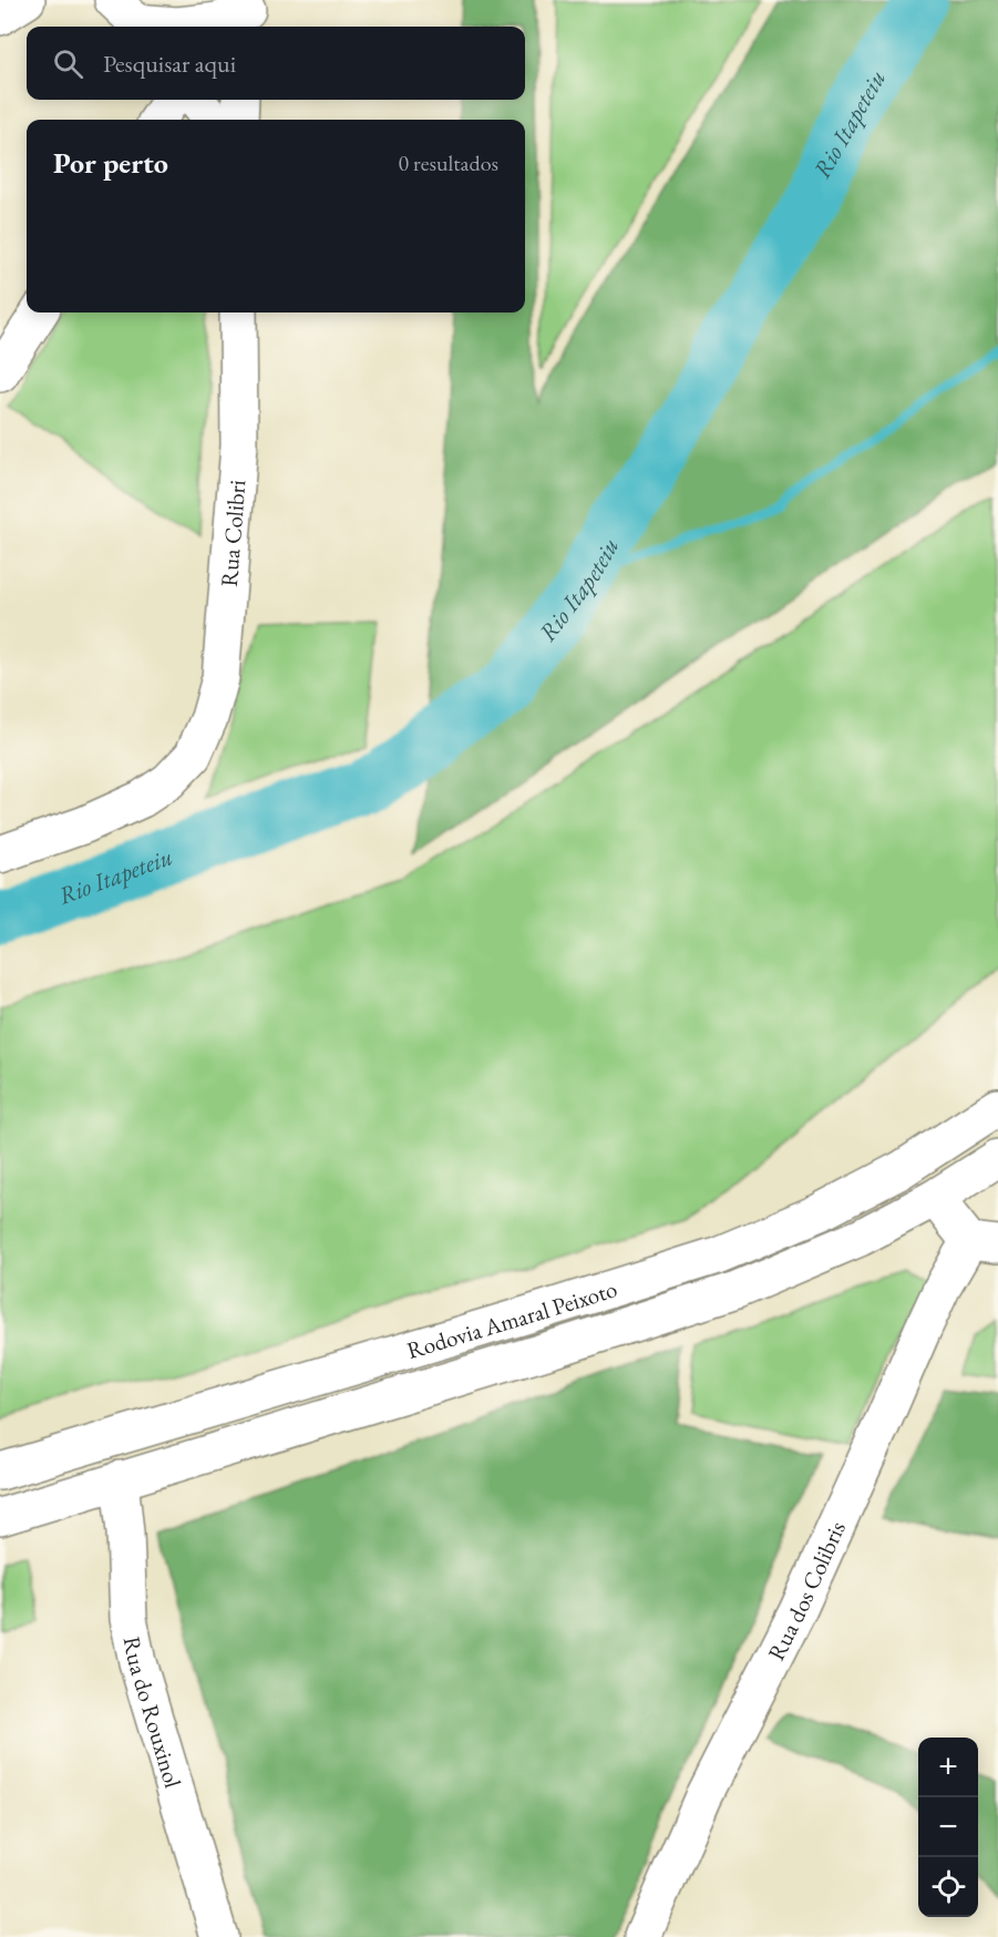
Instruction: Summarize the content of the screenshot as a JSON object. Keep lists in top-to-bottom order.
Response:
{
  "streets": {
    "main road": [
      "Rua Colibri",
      "Rodovia Amaral Peixoto",
      "Rua dos Colibris",
      "Rua do Rouxinol"
    ]
  },
  "crossings": [
    ["Rodovia Amaral Peixoto", "Rua do Rouxinol"]
  ],
  "water": ["Rio Itapeteiu"],
  "page": {
    "search": "Pesquisar aqui",
    "heading": ["Por perto", "0 resultados"],
    "map_buttons": ["+", "−"]
  }
}
